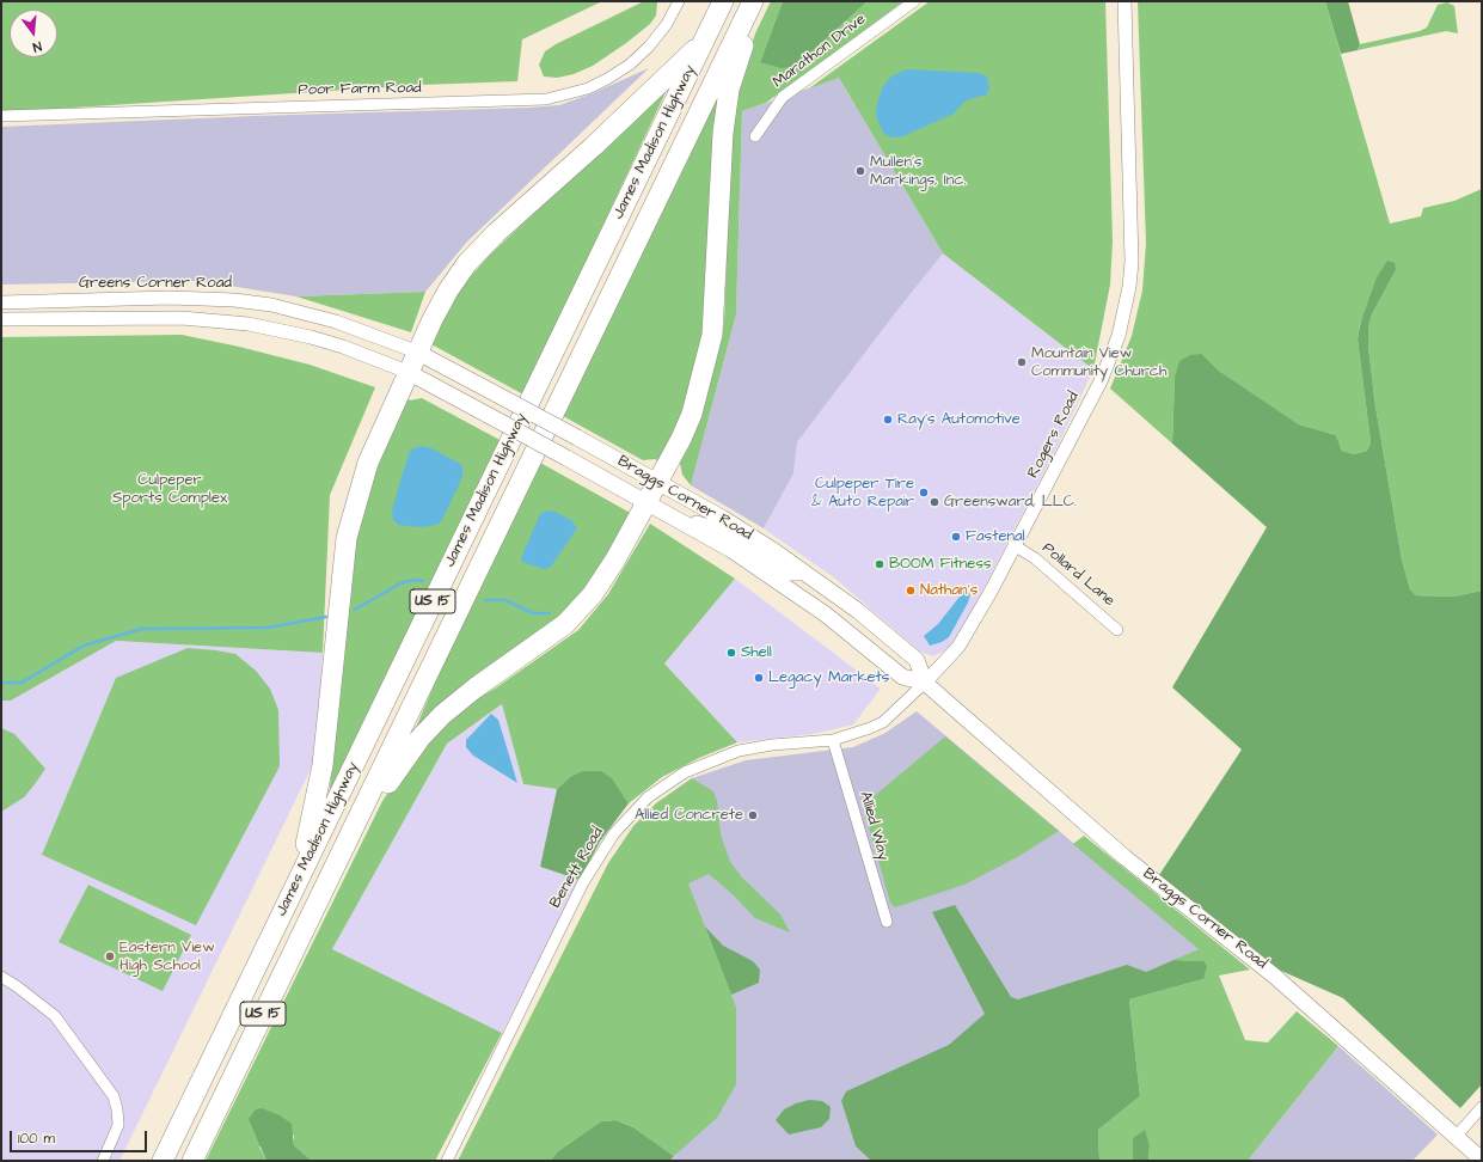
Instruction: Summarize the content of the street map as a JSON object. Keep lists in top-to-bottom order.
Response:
{
  "streets": {
    "highway": ["James Madison Highway", "US 15"],
    "main road": ["Braggs Corner Road"],
    "street": [
      "Marathon Drive",
      "Poor Farm Road",
      "Greens Corner Road",
      "Rogers Road",
      "Pollard Lane",
      "Allied Way",
      "Benett Road"
    ]
  },
  "crossings": [
    ["Greens Corner Road", "Braggs Corner Road"],
    ["Rogers Road", "Braggs Corner Road"],
    ["Rogers Road", "Pollard Lane"],
    ["Rogers Road", "Benett Road"],
    ["Braggs Corner Road", "Benett Road"],
    ["Allied Way", "Benett Road"]
  ],
  "parks": ["Culpeper Sports Complex"],
  "places": [
    "Mullen's Markings, Inc.",
    "Mountain View Community Church",
    "Ray's Automotive",
    "Culpeper Tire & Auto Repair",
    "Greensward, LLC.",
    "Fastenal",
    "BOOM Fitness",
    "Nathan's",
    "Shell",
    "Legacy Markets",
    "Allied Concrete",
    "Eastern View High School"
  ],
  "scale_bar": "100 m",
  "north": "bottom"
}
